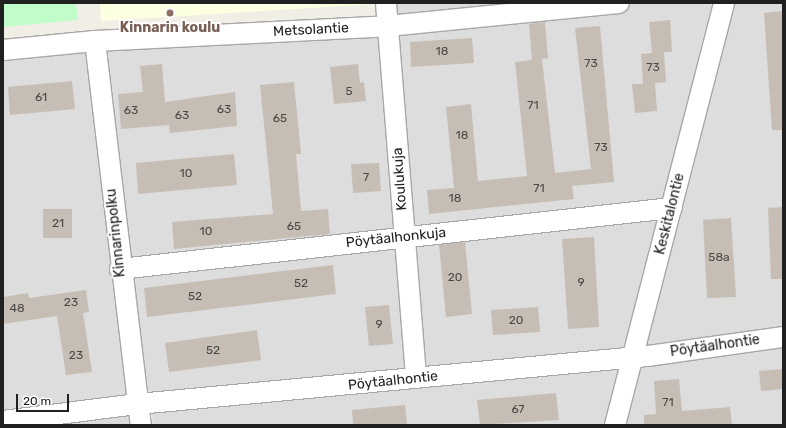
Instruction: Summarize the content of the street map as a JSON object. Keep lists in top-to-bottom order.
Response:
{
  "streets": {
    "street": [
      "Metsolantie",
      "Koulukuja",
      "Keskitalontie",
      "Kinnarinpolku",
      "Pöytäalhonkuja",
      "Pöytäalhontie"
    ]
  },
  "crossings": [
    ["Metsolantie", "Koulukuja"],
    ["Metsolantie", "Kinnarinpolku"],
    ["Koulukuja", "Pöytäalhonkuja"],
    ["Koulukuja", "Pöytäalhontie"],
    ["Keskitalontie", "Pöytäalhonkuja"],
    ["Keskitalontie", "Pöytäalhontie"],
    ["Kinnarinpolku", "Pöytäalhonkuja"],
    ["Kinnarinpolku", "Pöytäalhontie"]
  ],
  "places": ["Kinnarin koulu"],
  "house_numbers": [
    "18",
    "73",
    "73",
    "5",
    "61",
    "71",
    "63",
    "63",
    "63",
    "65",
    "18",
    "73",
    "10",
    "7",
    "71",
    "18",
    "21",
    "65",
    "10",
    "58a",
    "20",
    "9",
    "52",
    "52",
    "23",
    "48",
    "20",
    "9",
    "52",
    "23",
    "71",
    "67"
  ],
  "scale_bar": "20 m"
}
